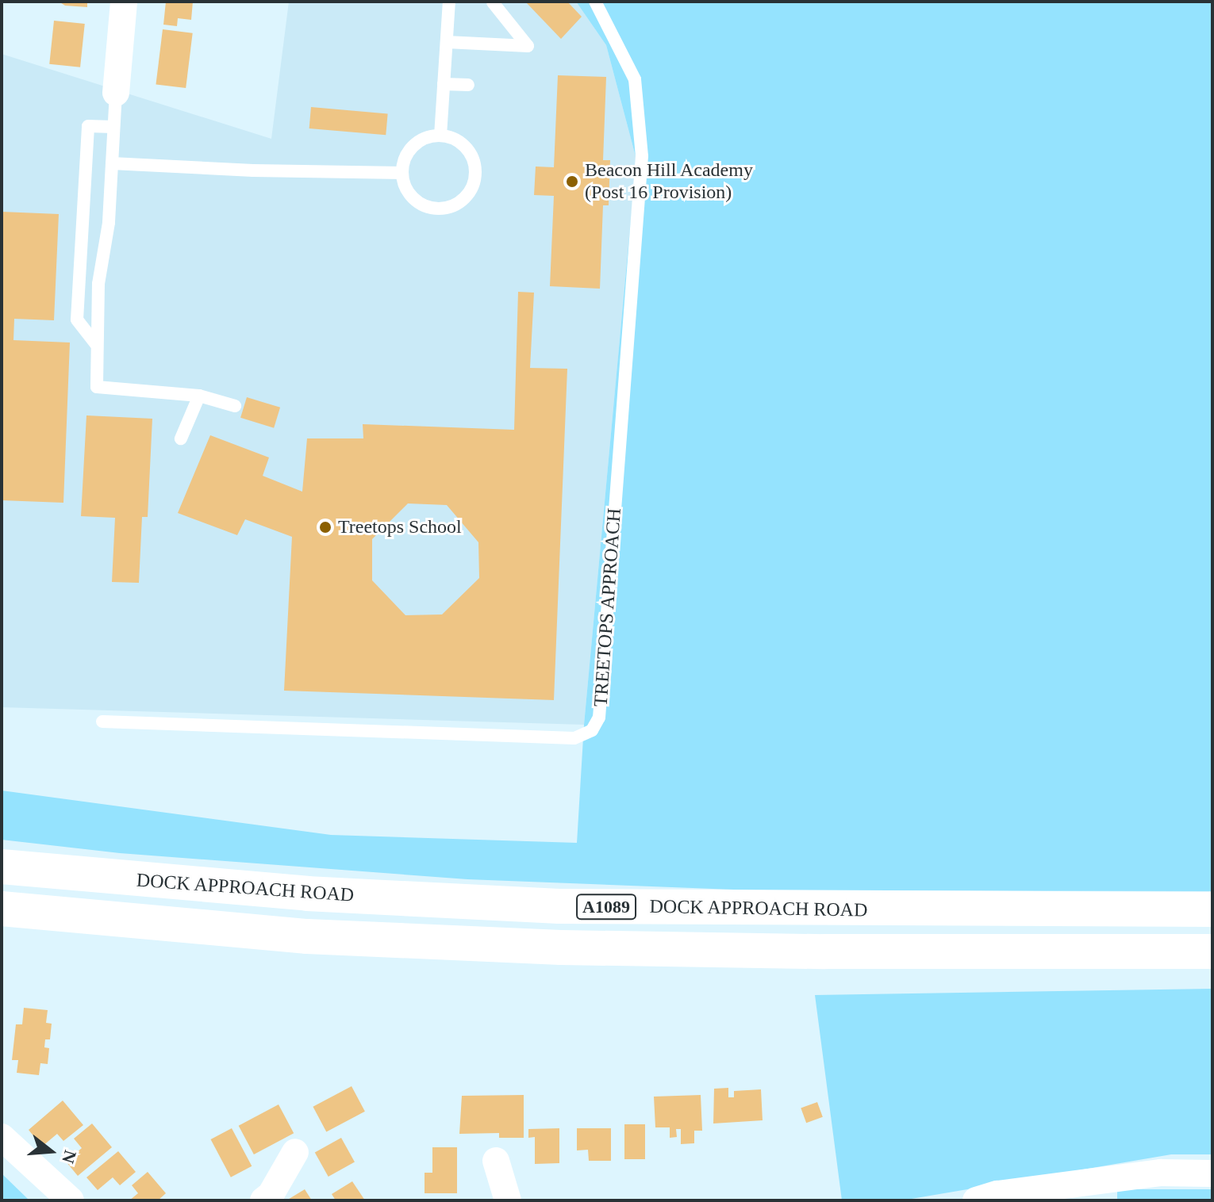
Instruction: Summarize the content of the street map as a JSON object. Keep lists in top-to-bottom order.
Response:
{
  "streets": {
    "highway": ["DOCK APPROACH ROAD", "A1089"],
    "lane": ["TREETOPS APPROACH"]
  },
  "places": ["Beacon Hill Academy (Post 16 Provision)", "Treetops School"],
  "north": "right"
}
